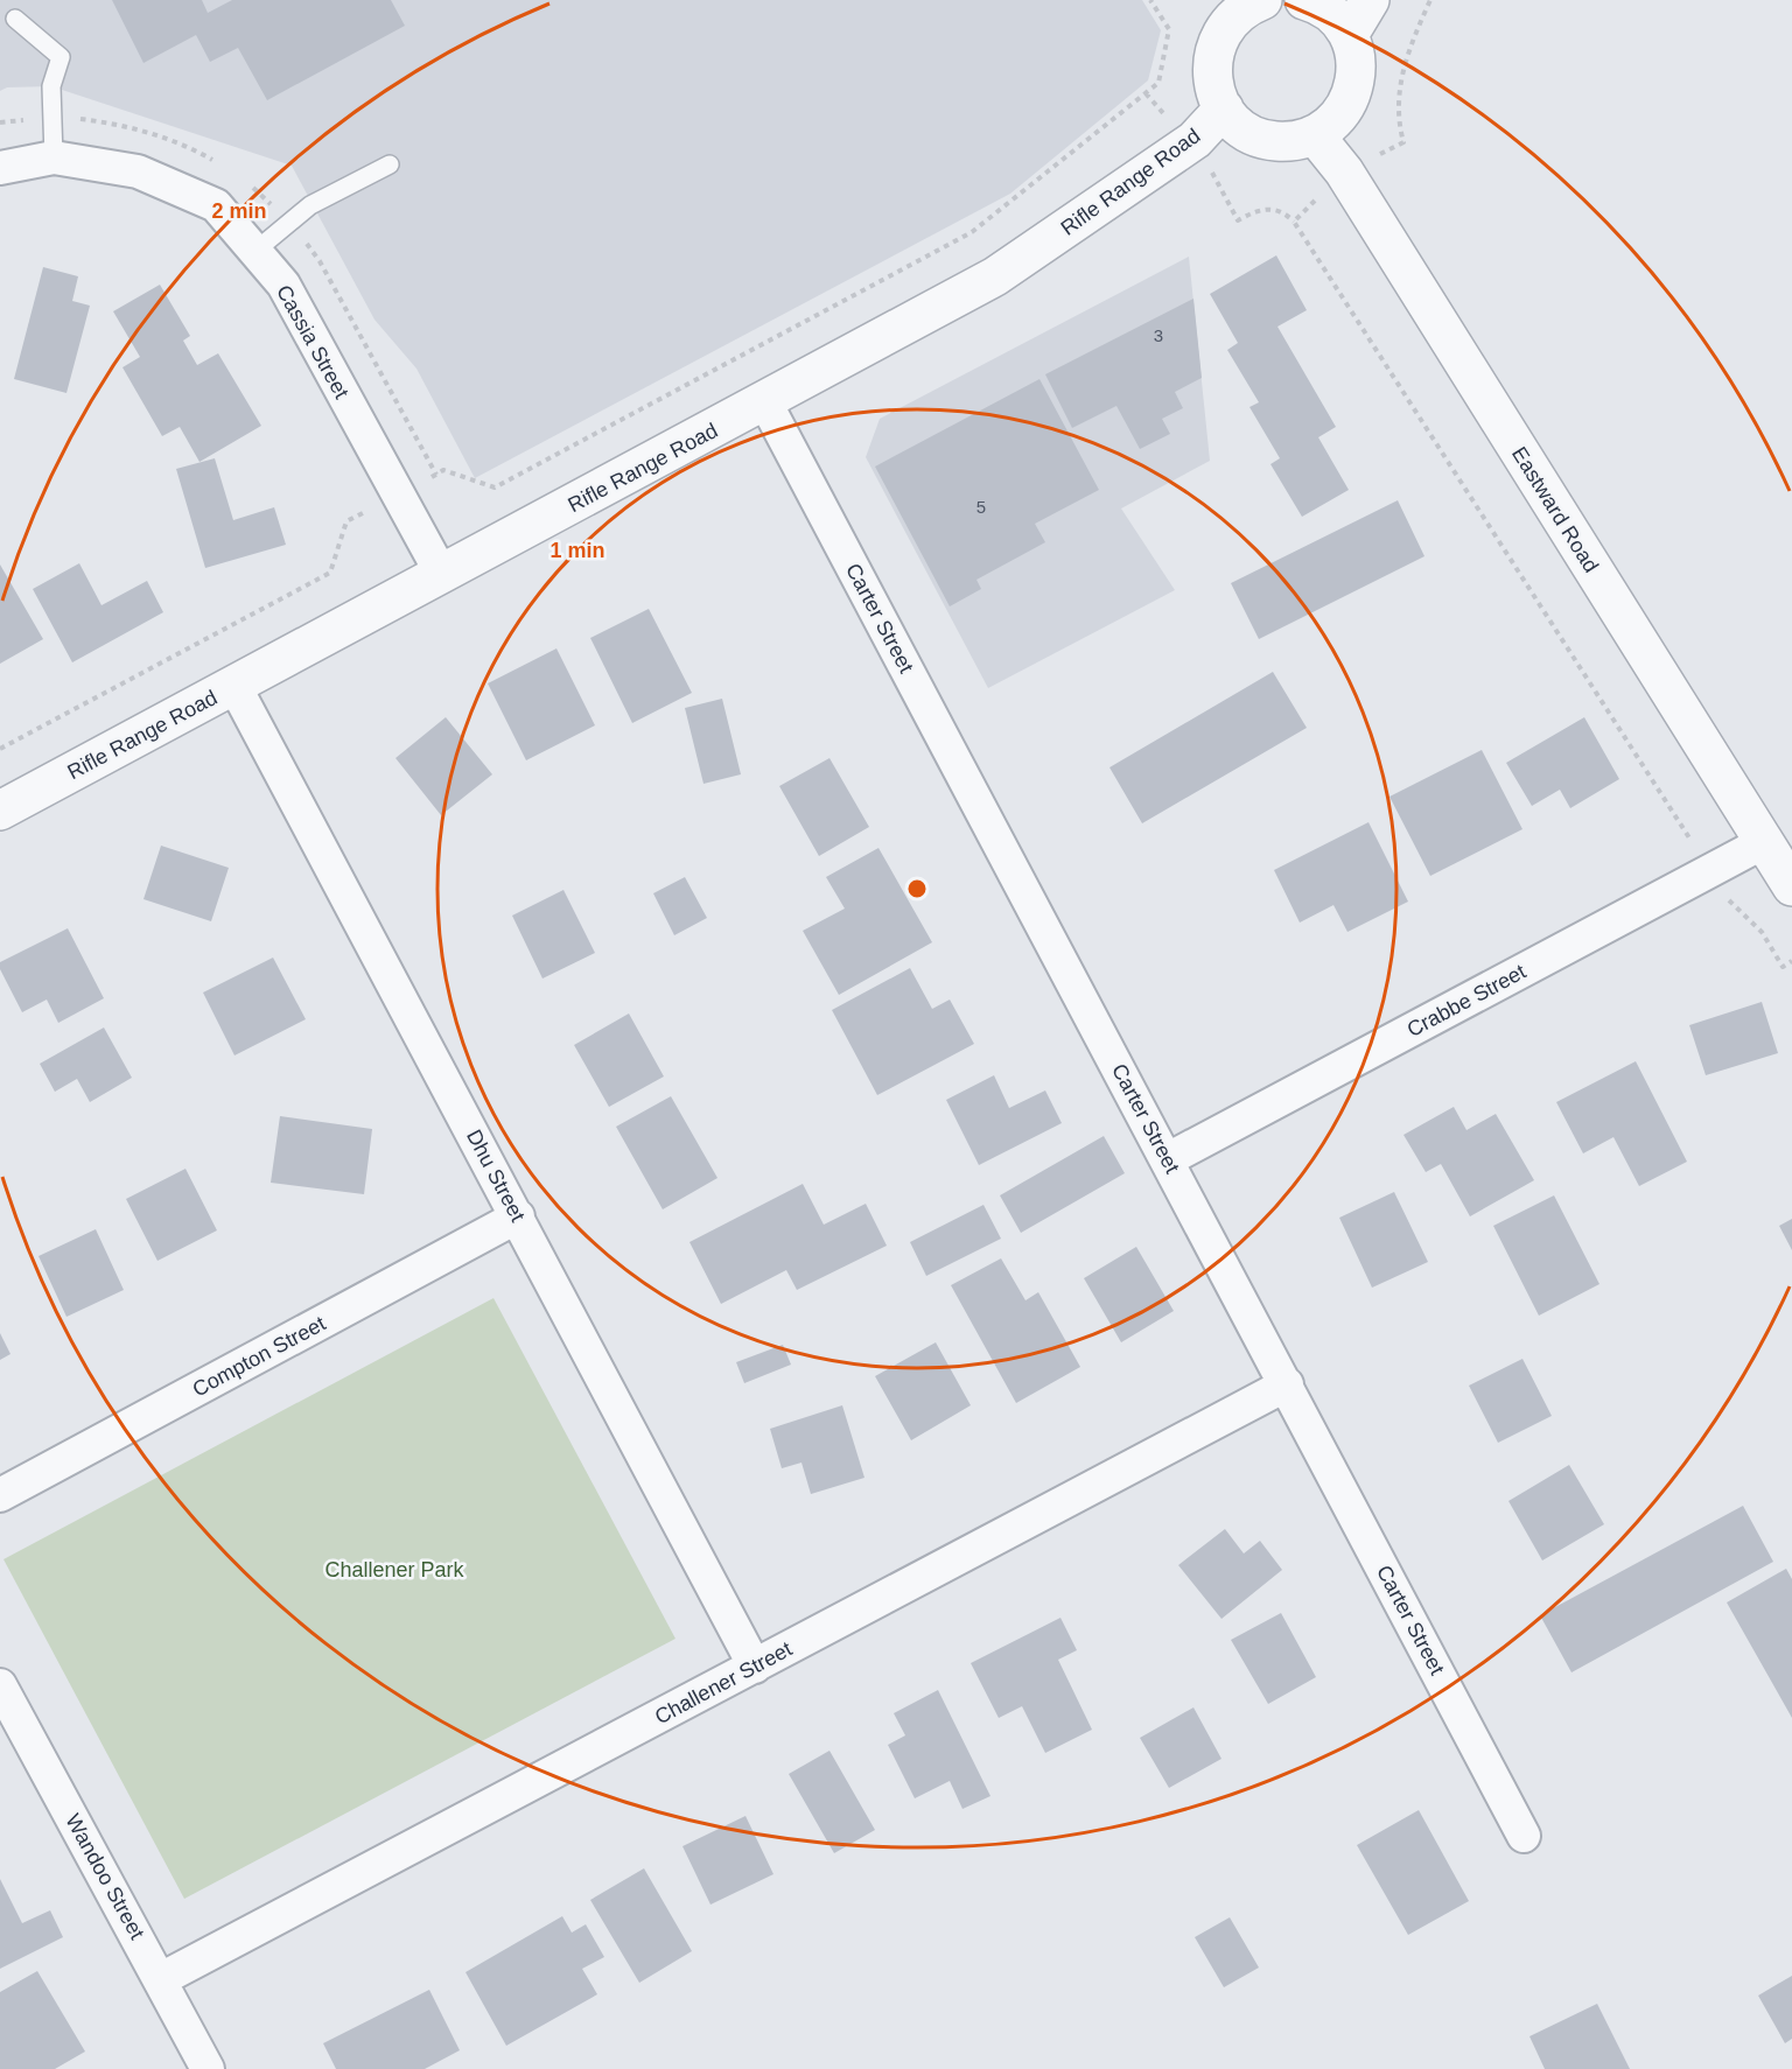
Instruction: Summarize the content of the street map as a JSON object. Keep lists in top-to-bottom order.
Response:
{
  "streets": {
    "street": [
      "Rifle Range Road",
      "Cassia Street",
      "Eastward Road",
      "Carter Street",
      "Crabbe Street",
      "Dhu Street",
      "Compton Street",
      "Challener Street",
      "Wandoo Street"
    ]
  },
  "crossings": [
    ["Rifle Range Road", "Cassia Street"],
    ["Rifle Range Road", "Carter Street"],
    ["Rifle Range Road", "Dhu Street"],
    ["Eastward Road", "Crabbe Street"],
    ["Carter Street", "Crabbe Street"],
    ["Carter Street", "Challener Street"],
    ["Dhu Street", "Compton Street"],
    ["Dhu Street", "Challener Street"],
    ["Challener Street", "Wandoo Street"]
  ],
  "parks": ["Challener Park"],
  "house_numbers": ["3", "5"],
  "rings": ["2 min", "1 min"]
}
